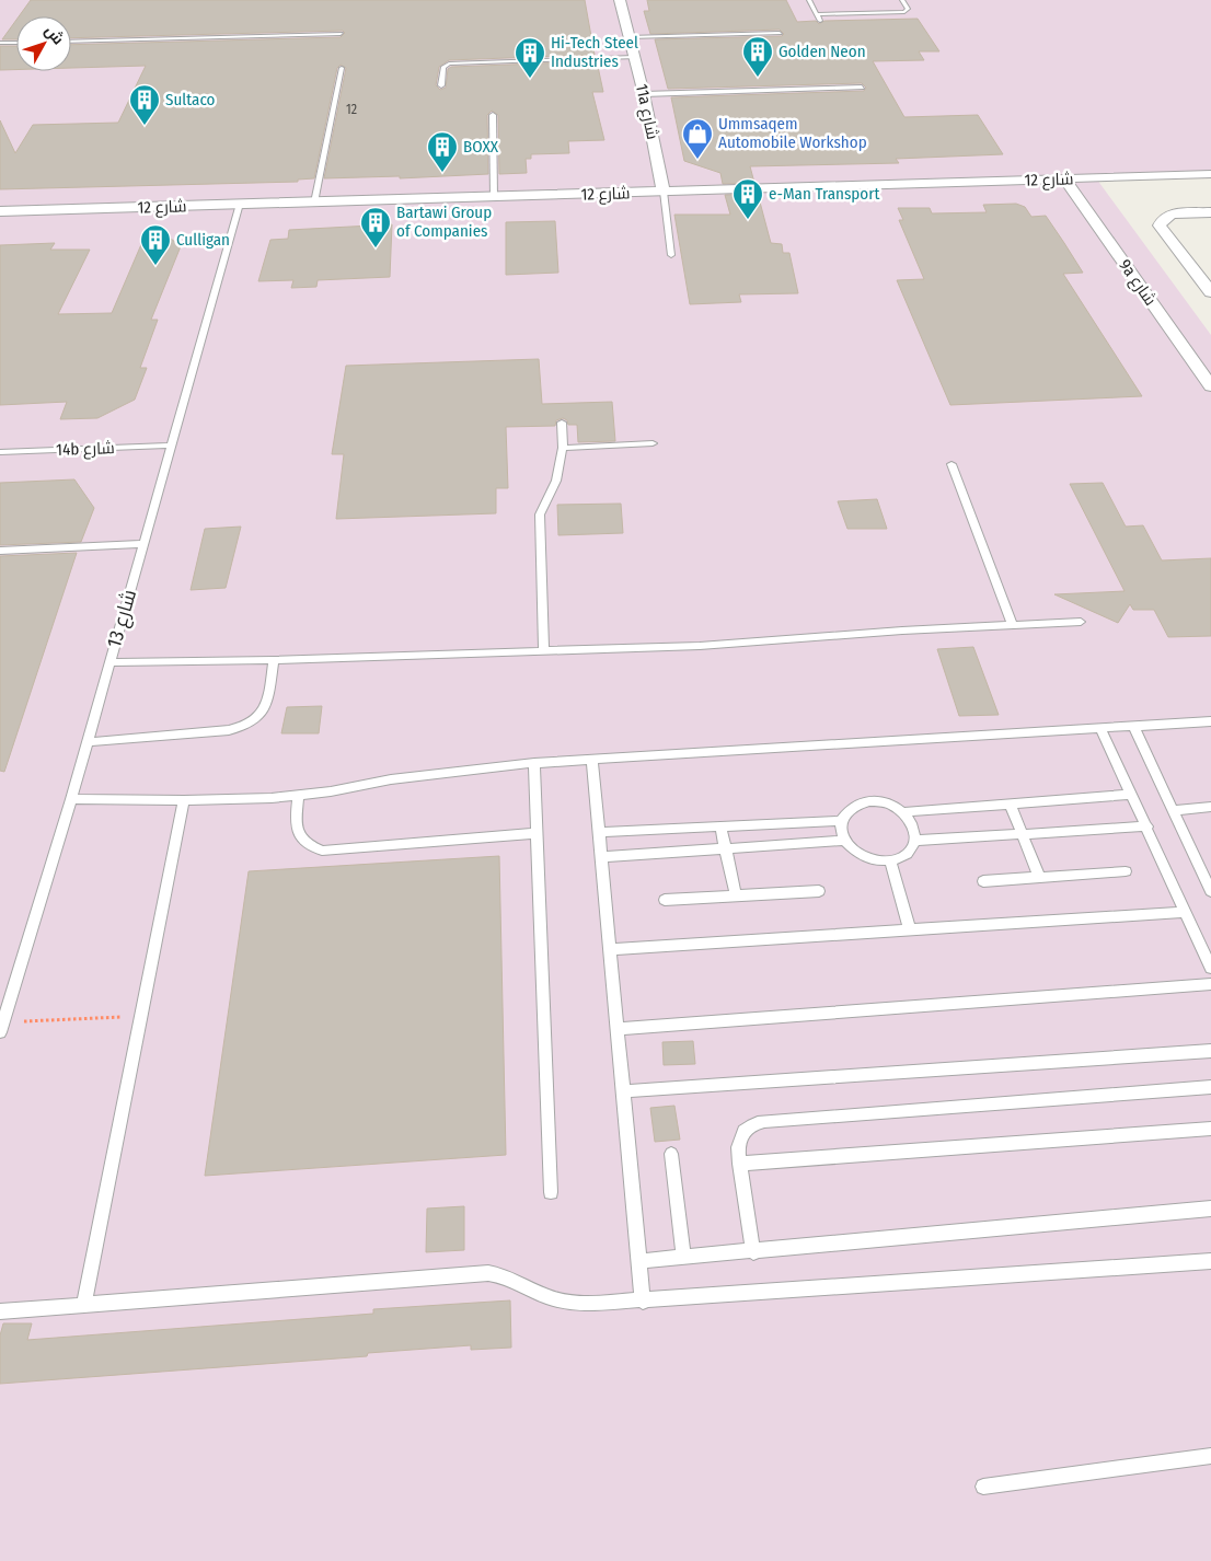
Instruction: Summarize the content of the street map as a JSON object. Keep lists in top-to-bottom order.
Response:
{
  "streets": {
    "street": ["11a شارع", "شارع 12", "9a شارع"],
    "lane": ["14b شارع", "شارع 13"]
  },
  "crossings": [
    ["11a شارع", "شارع 12"],
    ["شارع 12", "9a شارع"],
    ["شارع 12", "شارع 13"],
    ["14b شارع", "شارع 13"]
  ],
  "places": {
    "building": [
      "Golden Neon",
      "Hi-Tech Steel Industries",
      "Sultaco",
      "BOXX",
      "e-Man Transport",
      "Bartawi Group of Companies",
      "Culligan"
    ],
    "shop": ["Ummsaqem Automobile Workshop"]
  },
  "house_numbers": ["12"],
  "north": "top right"
}
